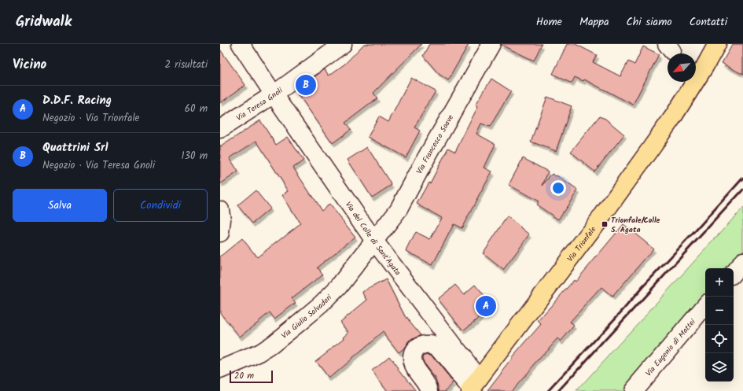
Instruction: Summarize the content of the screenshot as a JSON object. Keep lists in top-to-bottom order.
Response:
{
  "streets": {
    "main road": ["Via Trionfale"],
    "street": [
      "Via Teresa Gnoli",
      "Via Francesco Soave",
      "Via del Colle di Sant'Agata",
      "Via Giulio Salvadori",
      "Via Eugenio di Mattei"
    ]
  },
  "crossings": [
    ["Via Teresa Gnoli", "Via del Colle di Sant'Agata"],
    ["Via Francesco Soave", "Via del Colle di Sant'Agata"],
    ["Via Francesco Soave", "Via Giulio Salvadori"],
    ["Via del Colle di Sant'Agata", "Via Trionfale"],
    ["Via del Colle di Sant'Agata", "Via Giulio Salvadori"]
  ],
  "places": {
    "transit": ["Trionfale/Colle S. Agata"]
  },
  "scale_bar": "20 m",
  "north": "bottom left",
  "page": {
    "header": "Gridwalk",
    "nav": [
      "Home",
      "Mappa",
      "Chi siamo",
      "Contatti"
    ],
    "heading": ["Vicino", "2 risultati"],
    "pins": ["B", "A"],
    "list": [
      {
        "mark": "A",
        "name": "D.D.F. Racing",
        "note": "Negozio · Via Trionfale",
        "value": "60 m"
      },
      {
        "mark": "B",
        "name": "Quattrini Srl",
        "note": "Negozio · Via Teresa Gnoli",
        "value": "130 m"
      }
    ],
    "buttons": ["Salva", "Condividi"],
    "map_buttons": ["+", "−"],
    "scale": "20 m"
  }
}
